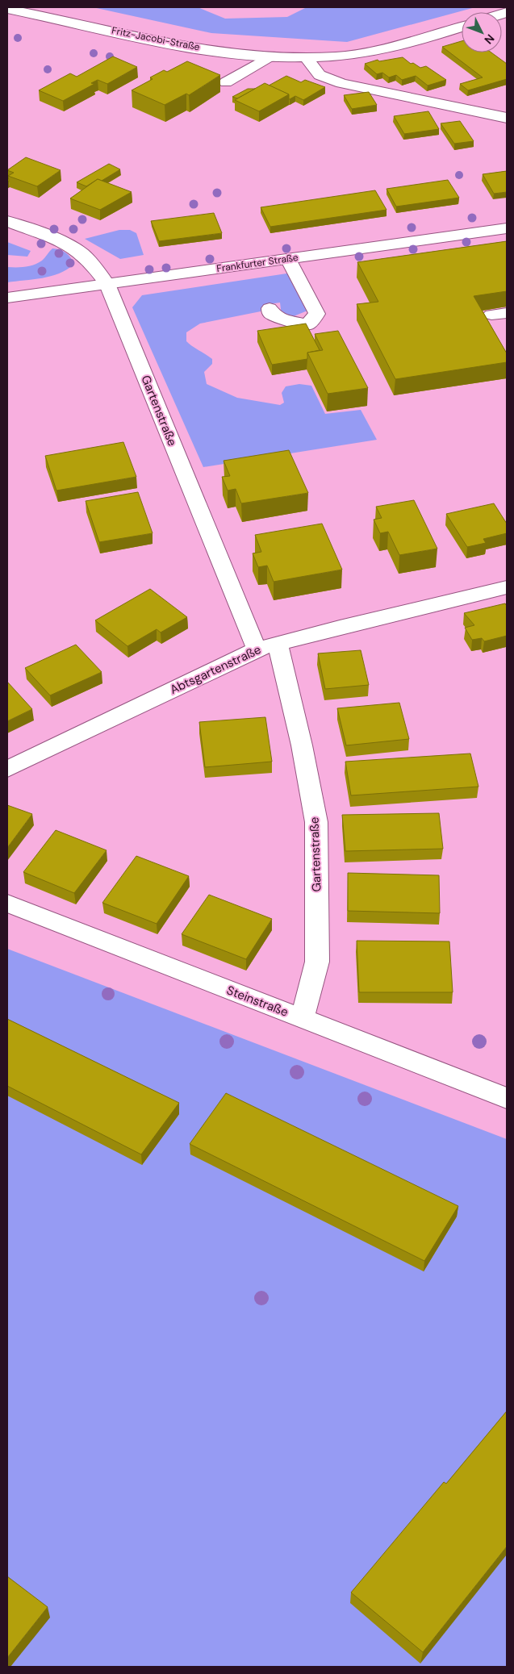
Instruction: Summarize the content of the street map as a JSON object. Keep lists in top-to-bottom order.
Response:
{
  "streets": {
    "street": [
      "Fritz-Jacobi-Straße",
      "Frankfurter Straße",
      "Gartenstraße",
      "Abtsgartenstraße",
      "Steinstraße"
    ]
  },
  "crossings": [
    ["Frankfurter Straße", "Gartenstraße"],
    ["Gartenstraße", "Abtsgartenstraße"],
    ["Gartenstraße", "Steinstraße"]
  ],
  "north": "bottom right"
}
